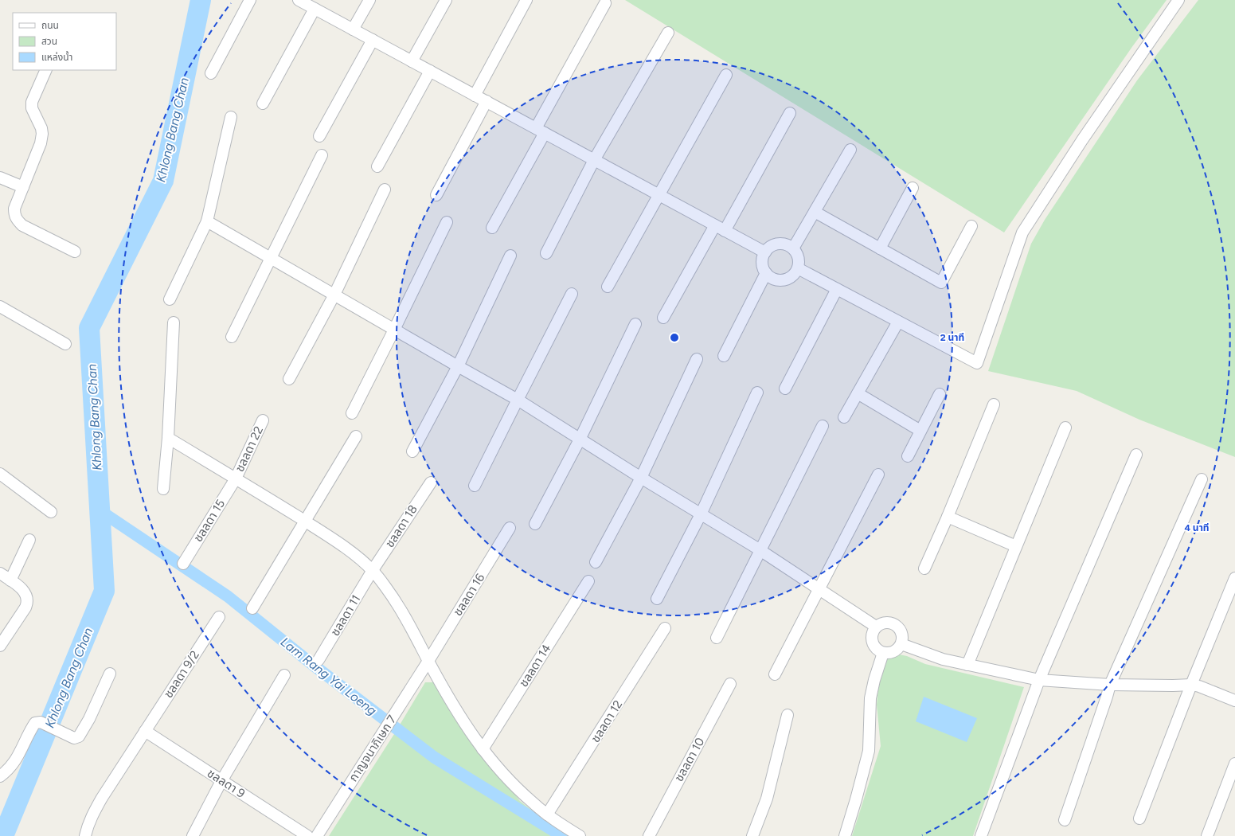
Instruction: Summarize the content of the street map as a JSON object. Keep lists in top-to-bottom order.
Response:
{
  "streets": {
    "street": [
      "ชลลดา 22",
      "ชลลดา 15",
      "ชลลดา 18",
      "ชลลดา 16",
      "ชลลดา 11",
      "ชลลดา 14",
      "ชลลดา 9/2",
      "ชลลดา 12",
      "กาญจนาภิเษก 7",
      "ชลลดา 10",
      "ชลลดา 9"
    ]
  },
  "crossings": [
    ["ชลลดา 22", "ชลลดา 15"],
    ["ชลลดา 18", "ชลลดา 11"],
    ["ชลลดา 16", "กาญจนาภิเษก 7"],
    ["ชลลดา 9/2", "ชลลดา 9"]
  ],
  "water": ["Khlong Bang Chan", "Lam Rang Yai Loeng"],
  "legend": ["ถนน", "สวน", "แหล่งน้ำ"],
  "rings": ["2 นาที", "4 นาที"]
}
